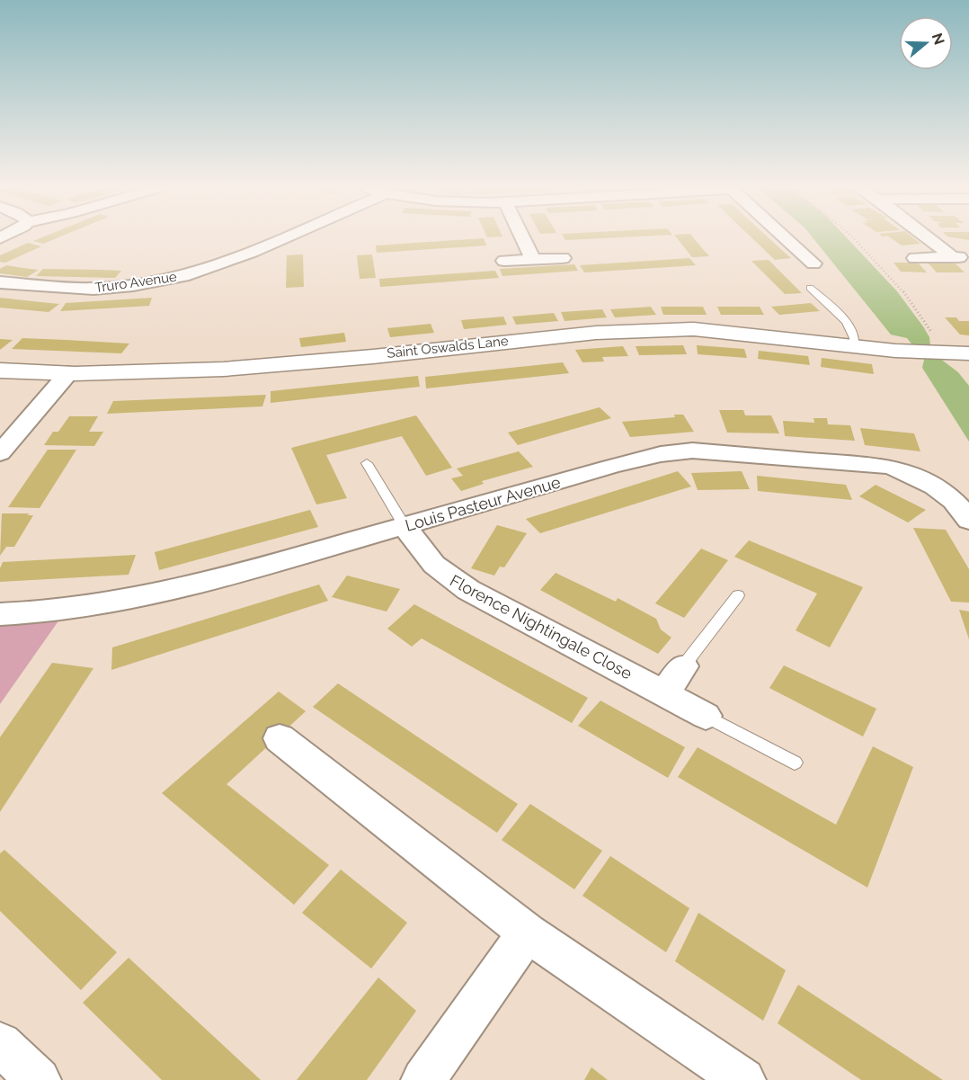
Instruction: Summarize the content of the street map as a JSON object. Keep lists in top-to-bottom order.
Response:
{
  "streets": {
    "street": [
      "Truro Avenue",
      "Saint Oswalds Lane",
      "Louis Pasteur Avenue",
      "Florence Nightingale Close"
    ]
  },
  "crossings": [
    ["Louis Pasteur Avenue", "Florence Nightingale Close"]
  ],
  "north": "right"
}
